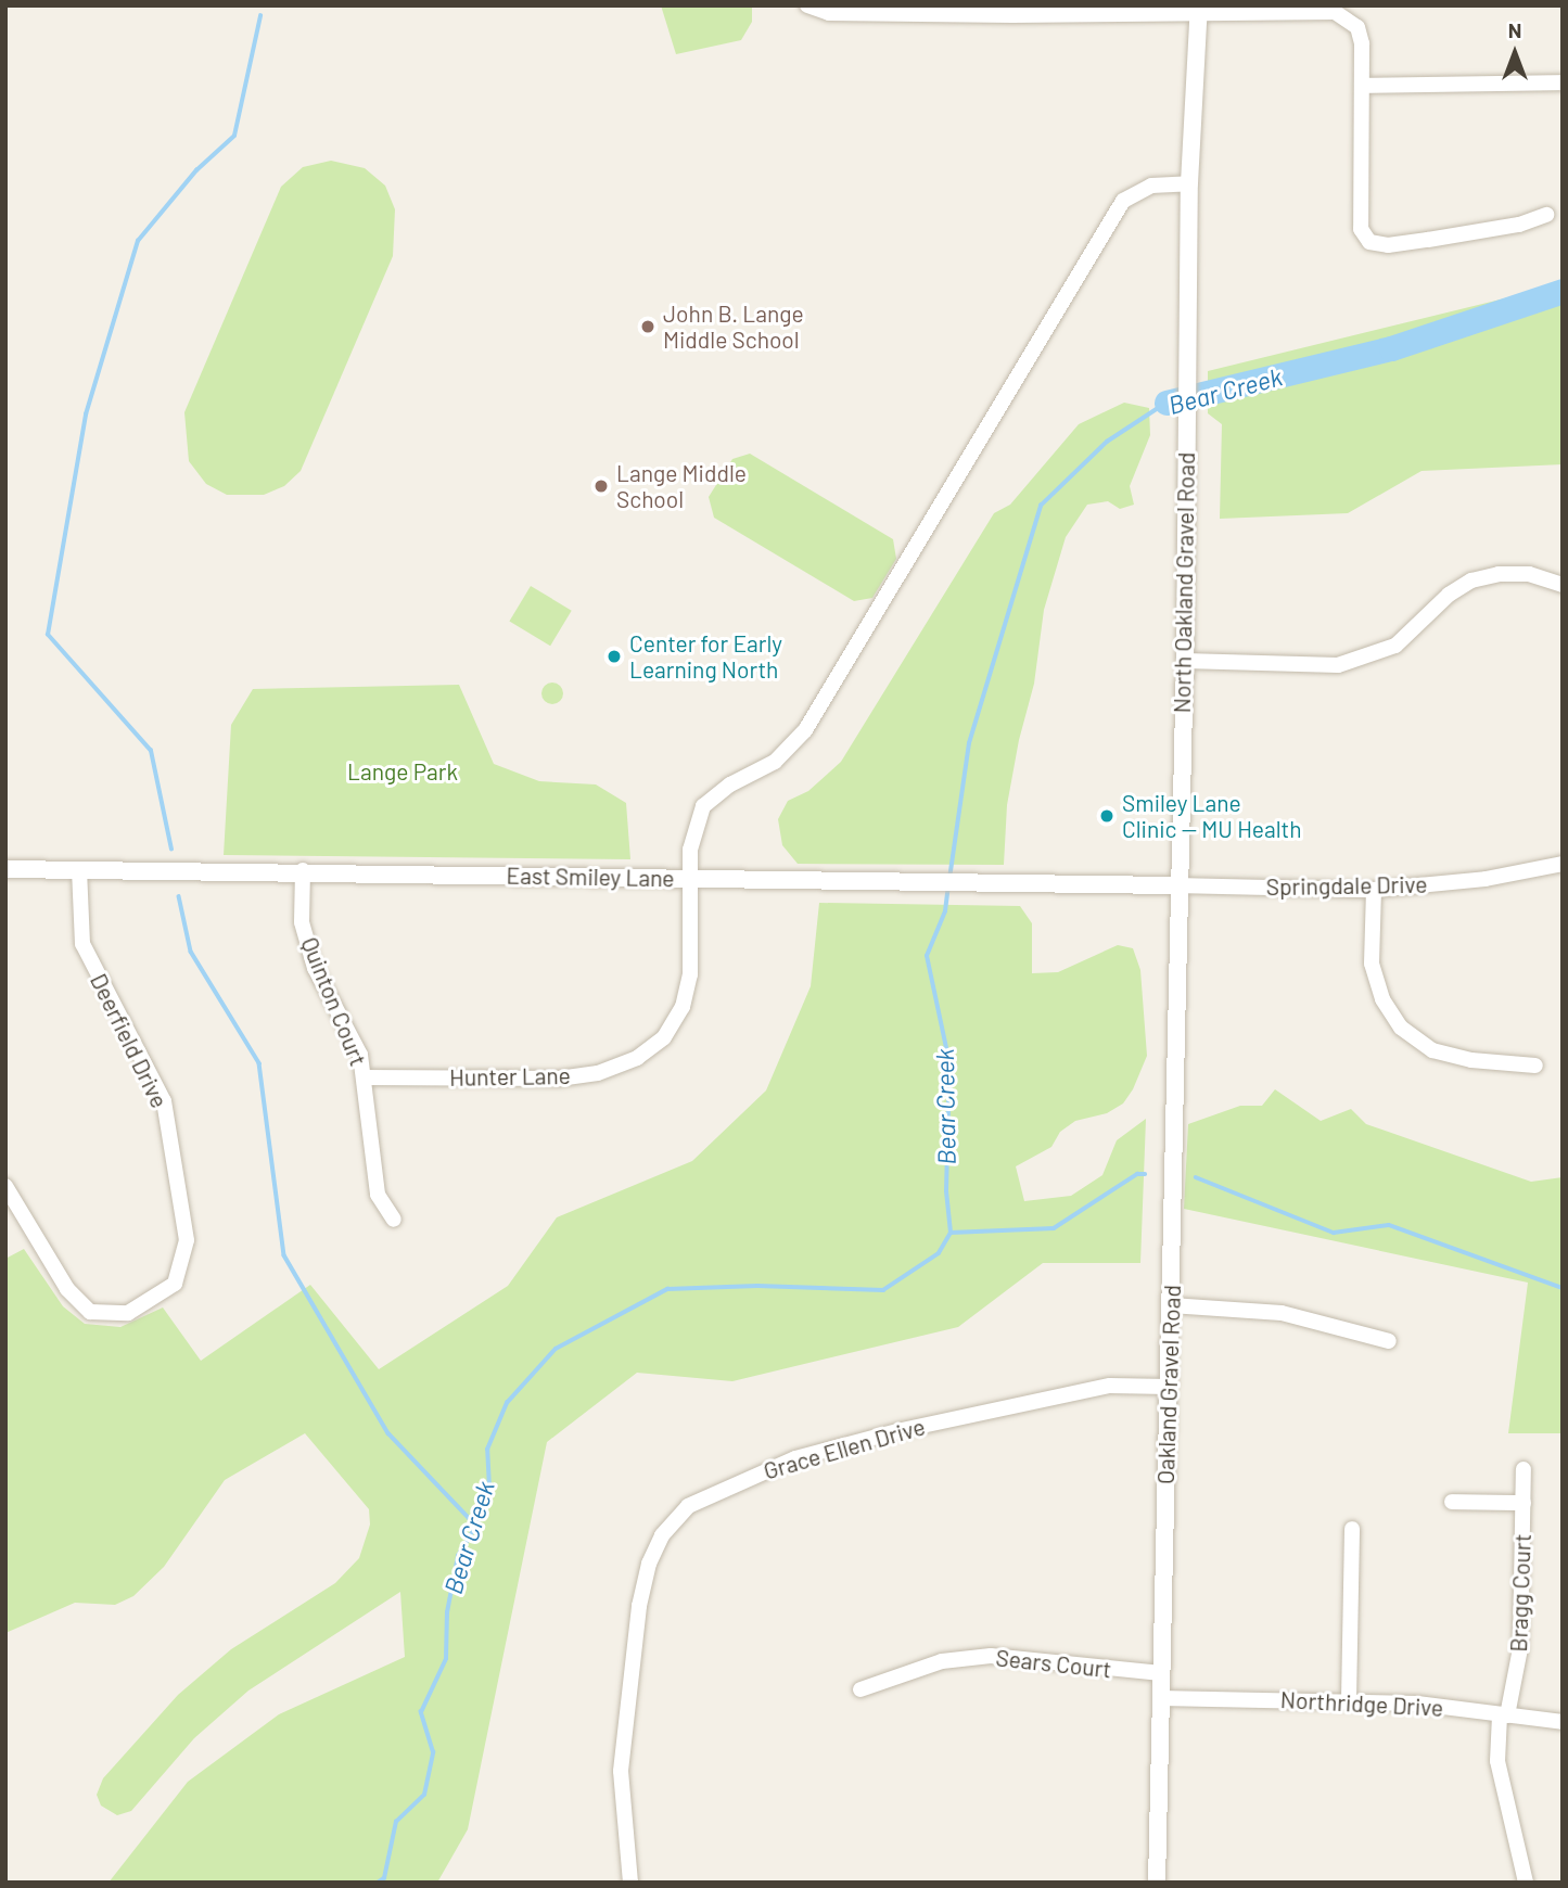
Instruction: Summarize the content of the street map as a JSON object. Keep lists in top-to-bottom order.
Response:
{
  "streets": {
    "street": [
      "North Oakland Gravel Road",
      "East Smiley Lane",
      "Springdale Drive",
      "Quinton Court",
      "Deerfield Drive",
      "Hunter Lane",
      "Oakland Gravel Road",
      "Grace Ellen Drive",
      "Bragg Court",
      "Sears Court",
      "Northridge Drive"
    ]
  },
  "crossings": [
    ["North Oakland Gravel Road", "East Smiley Lane"],
    ["North Oakland Gravel Road", "Springdale Drive"],
    ["North Oakland Gravel Road", "Hunter Lane"],
    ["North Oakland Gravel Road", "Oakland Gravel Road"],
    ["East Smiley Lane", "Springdale Drive"],
    ["East Smiley Lane", "Quinton Court"],
    ["East Smiley Lane", "Deerfield Drive"],
    ["East Smiley Lane", "Hunter Lane"],
    ["East Smiley Lane", "Oakland Gravel Road"],
    ["Springdale Drive", "Oakland Gravel Road"],
    ["Quinton Court", "Hunter Lane"],
    ["Oakland Gravel Road", "Grace Ellen Drive"],
    ["Oakland Gravel Road", "Sears Court"],
    ["Oakland Gravel Road", "Northridge Drive"],
    ["Bragg Court", "Northridge Drive"]
  ],
  "water": ["Bear Creek"],
  "parks": ["Lange Park"],
  "places": [
    "John B. Lange Middle School",
    "Lange Middle School",
    "Center for Early Learning North",
    "Smiley Lane Clinic — MU Health"
  ],
  "north": "top"
}
